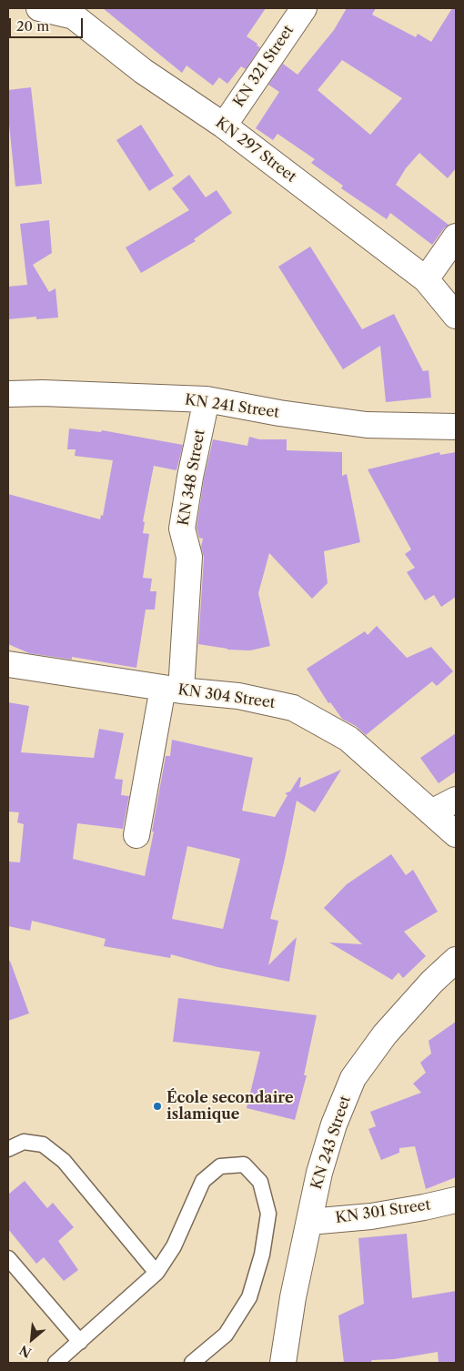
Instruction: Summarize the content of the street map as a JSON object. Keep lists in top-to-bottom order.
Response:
{
  "streets": {
    "street": [
      "KN 321 Street",
      "KN 297 Street",
      "KN 241 Street",
      "KN 348 Street",
      "KN 304 Street",
      "KN 243 Street",
      "KN 301 Street"
    ]
  },
  "crossings": [
    ["KN 321 Street", "KN 297 Street"],
    ["KN 241 Street", "KN 348 Street"],
    ["KN 348 Street", "KN 304 Street"],
    ["KN 243 Street", "KN 301 Street"]
  ],
  "places": ["École secondaire islamique"],
  "scale_bar": "20 m",
  "north": "bottom left"
}
